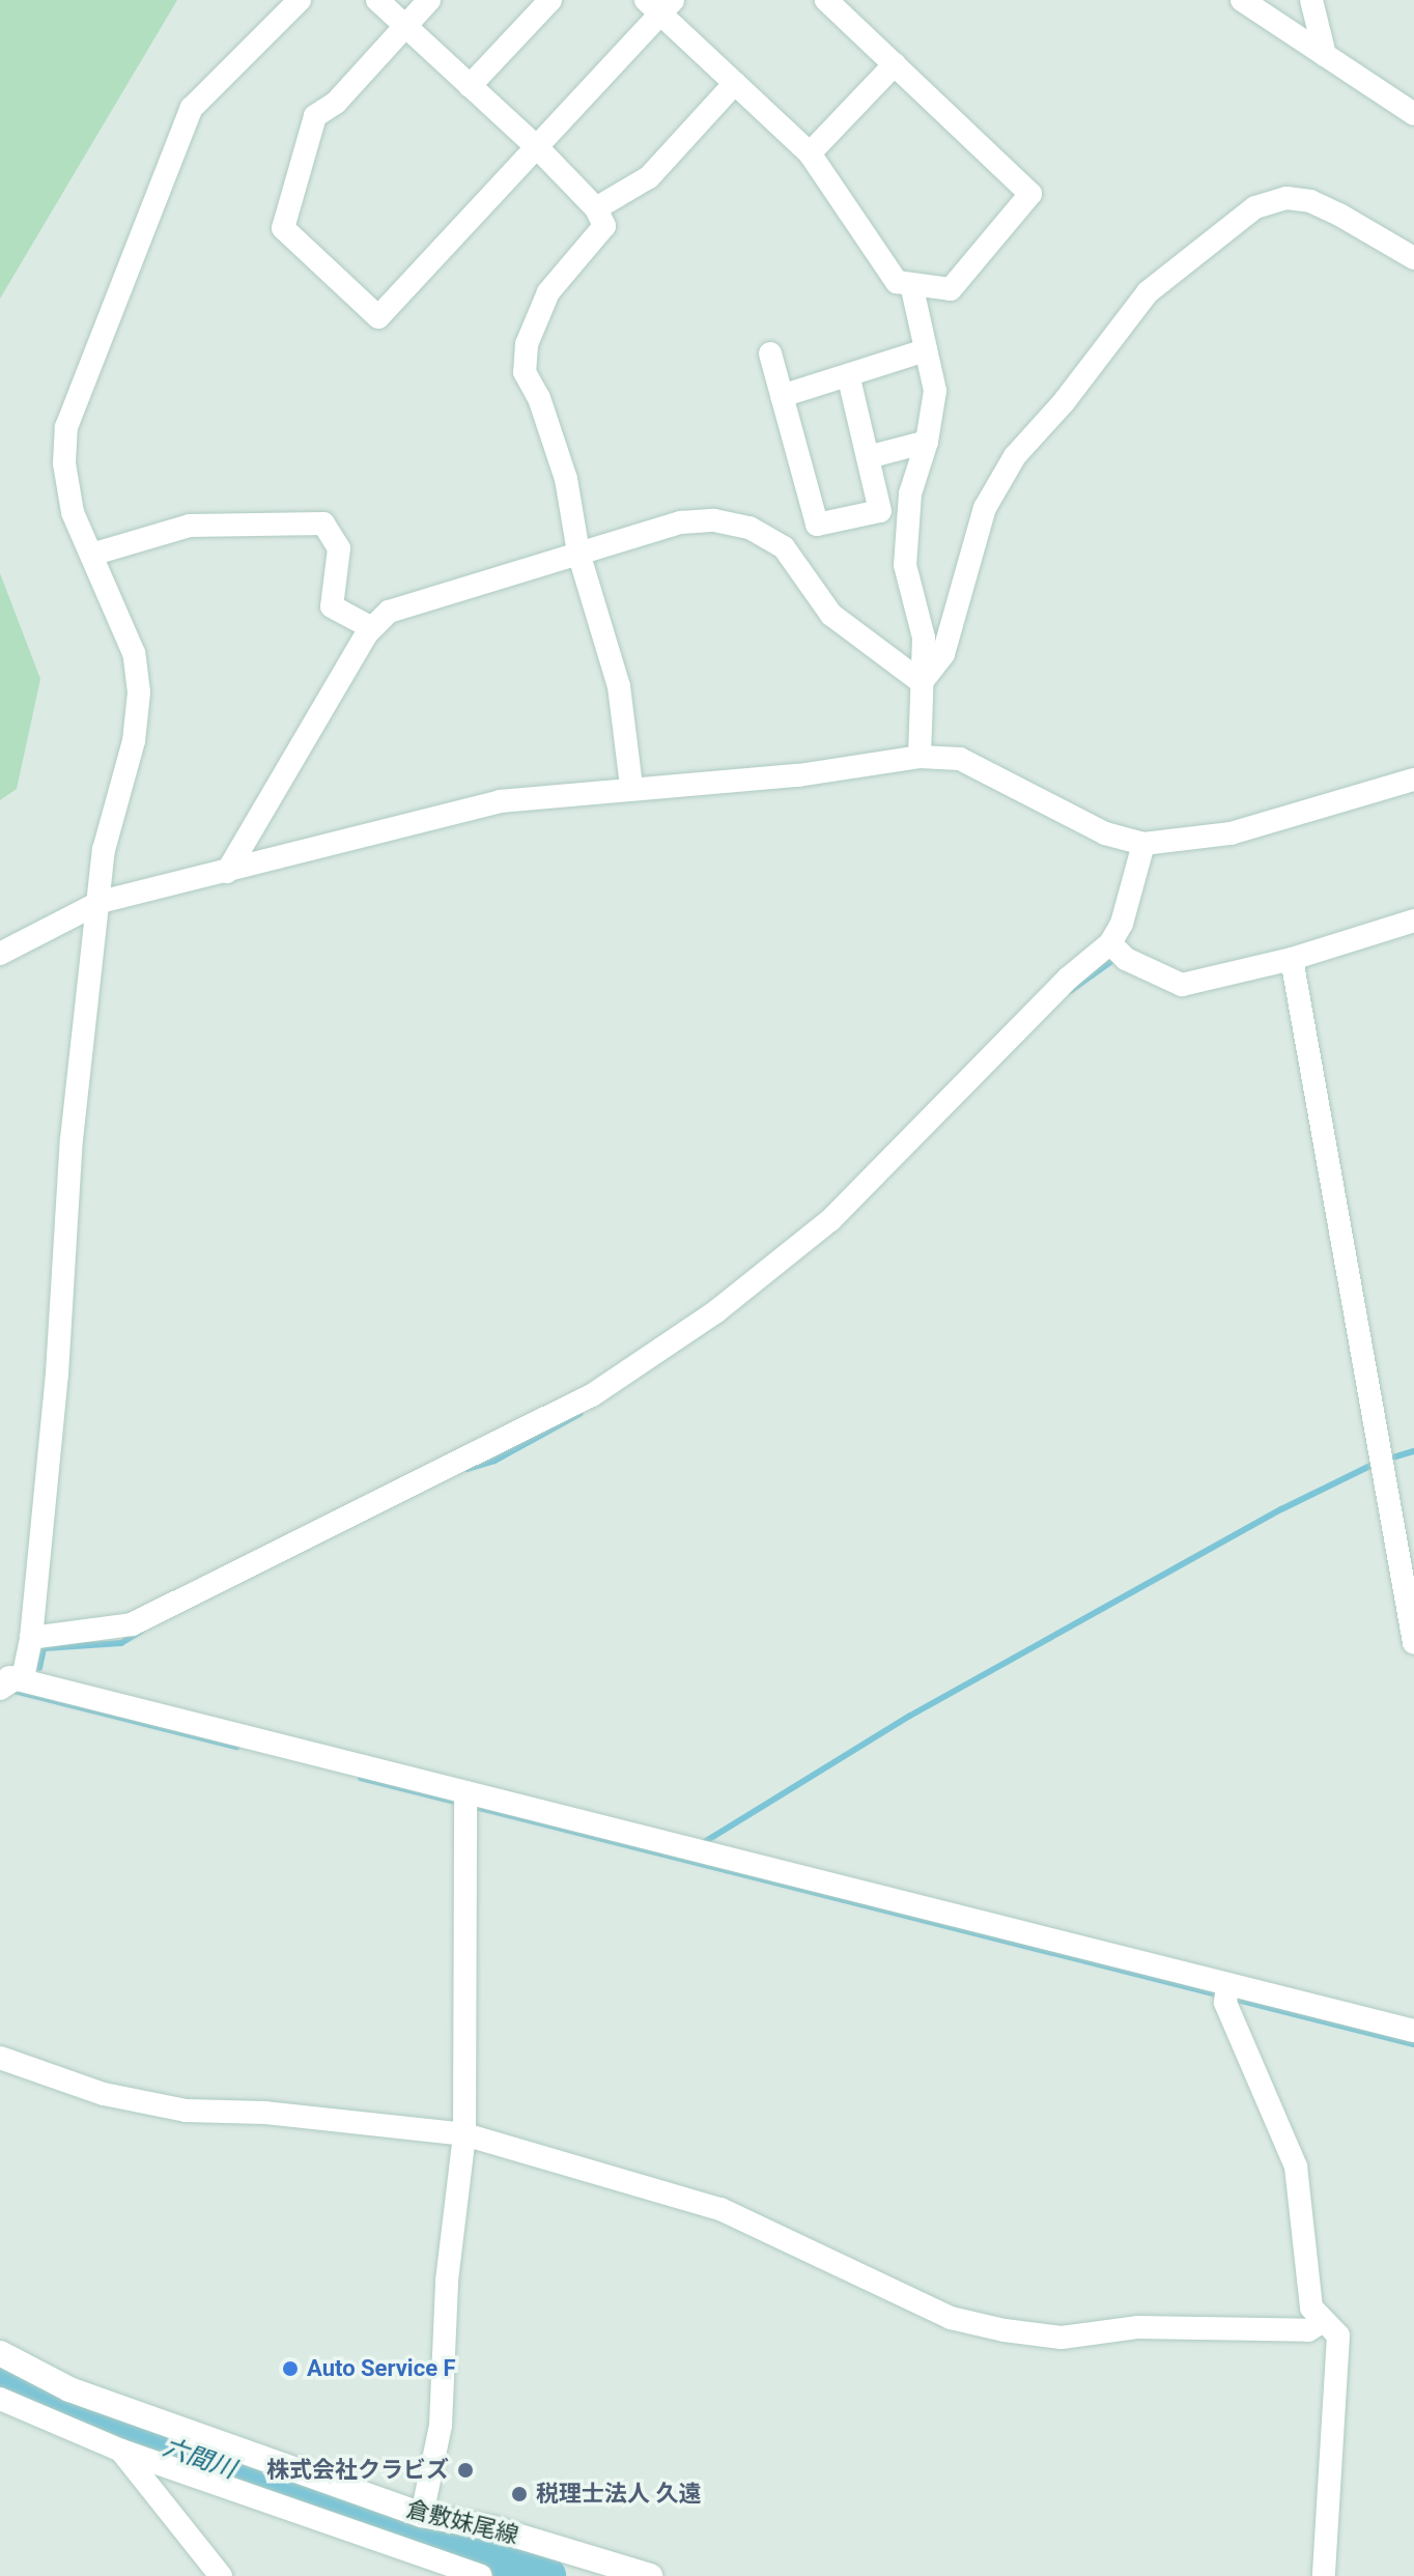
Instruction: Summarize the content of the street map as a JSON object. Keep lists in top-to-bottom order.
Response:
{
  "streets": {
    "main road": ["倉敷妹尾線"]
  },
  "water": ["六間川"],
  "places": ["Auto Service F", "株式会社クラビズ", "税理士法人 久遠"]
}
